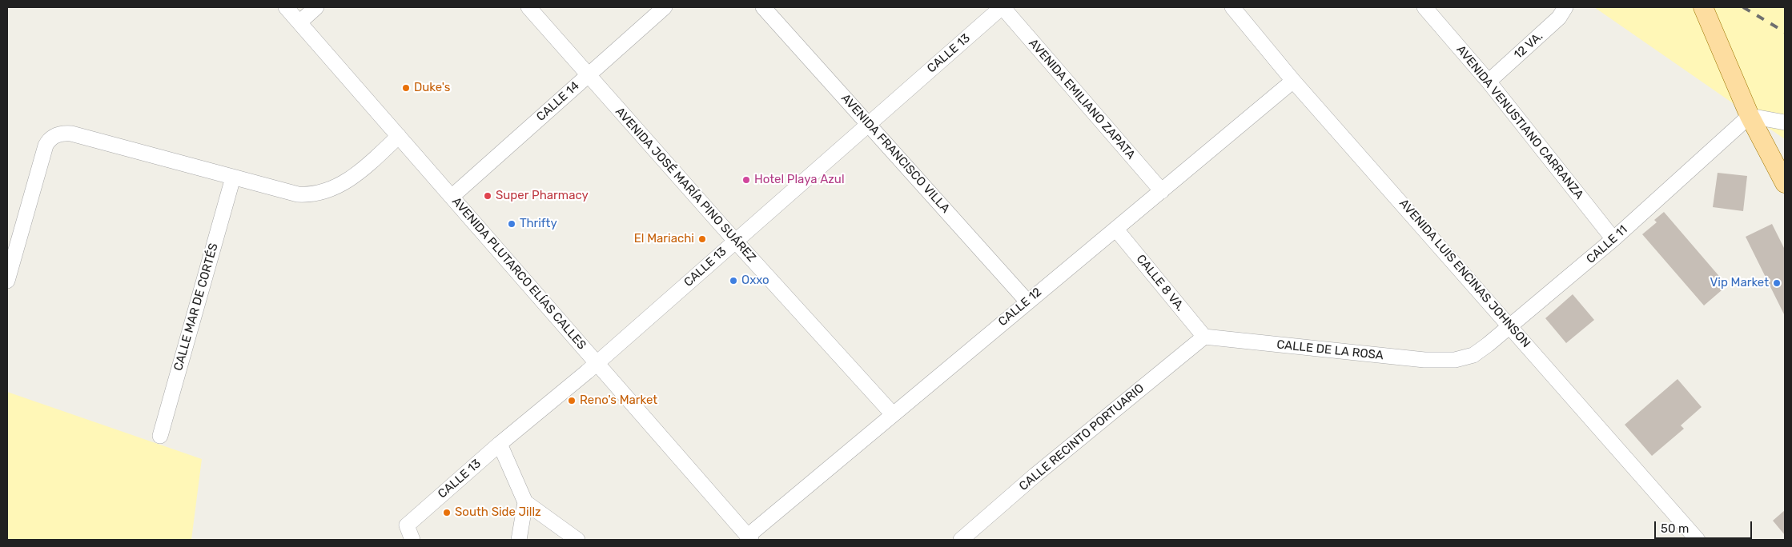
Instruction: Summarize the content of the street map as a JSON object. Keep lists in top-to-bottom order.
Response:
{
  "streets": {
    "street": [
      "12 VA.",
      "CALLE 13",
      "AVENIDA EMILIANO ZAPATA",
      "CALLE 14",
      "AVENIDA VENUSTIANO CARRANZA",
      "AVENIDA FRANCISCO VILLA",
      "AVENIDA JOSÉ MARÍA PINO SUÁREZ",
      "CALLE 11",
      "AVENIDA PLUTARCO ELÍAS CALLES",
      "AVENIDA LUIS ENCINAS JOHNSON",
      "CALLE 8 VA.",
      "CALLE MAR DE CORTÉS",
      "CALLE 12",
      "CALLE DE LA ROSA",
      "CALLE RECINTO PORTUARIO"
    ]
  },
  "crossings": [
    ["12 VA.", "AVENIDA VENUSTIANO CARRANZA"],
    ["CALLE 13", "AVENIDA EMILIANO ZAPATA"],
    ["CALLE 13", "AVENIDA FRANCISCO VILLA"],
    ["CALLE 13", "AVENIDA JOSÉ MARÍA PINO SUÁREZ"],
    ["CALLE 13", "AVENIDA PLUTARCO ELÍAS CALLES"],
    ["AVENIDA EMILIANO ZAPATA", "CALLE 12"],
    ["CALLE 14", "AVENIDA JOSÉ MARÍA PINO SUÁREZ"],
    ["CALLE 14", "AVENIDA PLUTARCO ELÍAS CALLES"],
    ["AVENIDA VENUSTIANO CARRANZA", "CALLE 11"],
    ["AVENIDA FRANCISCO VILLA", "CALLE 12"],
    ["AVENIDA JOSÉ MARÍA PINO SUÁREZ", "CALLE 12"],
    ["CALLE 11", "AVENIDA LUIS ENCINAS JOHNSON"],
    ["CALLE 11", "CALLE DE LA ROSA"],
    ["AVENIDA PLUTARCO ELÍAS CALLES", "CALLE 12"],
    ["AVENIDA LUIS ENCINAS JOHNSON", "CALLE 12"],
    ["CALLE 8 VA.", "CALLE 12"],
    ["CALLE 8 VA.", "CALLE DE LA ROSA"],
    ["CALLE 8 VA.", "CALLE RECINTO PORTUARIO"],
    ["CALLE DE LA ROSA", "CALLE RECINTO PORTUARIO"]
  ],
  "places": [
    "Duke's",
    "Hotel Playa Azul",
    "Super Pharmacy",
    "Thrifty",
    "El Mariachi",
    "Oxxo",
    "Vip Market",
    "Reno's Market",
    "South Side Jillz"
  ],
  "scale_bar": "50 m"
}
